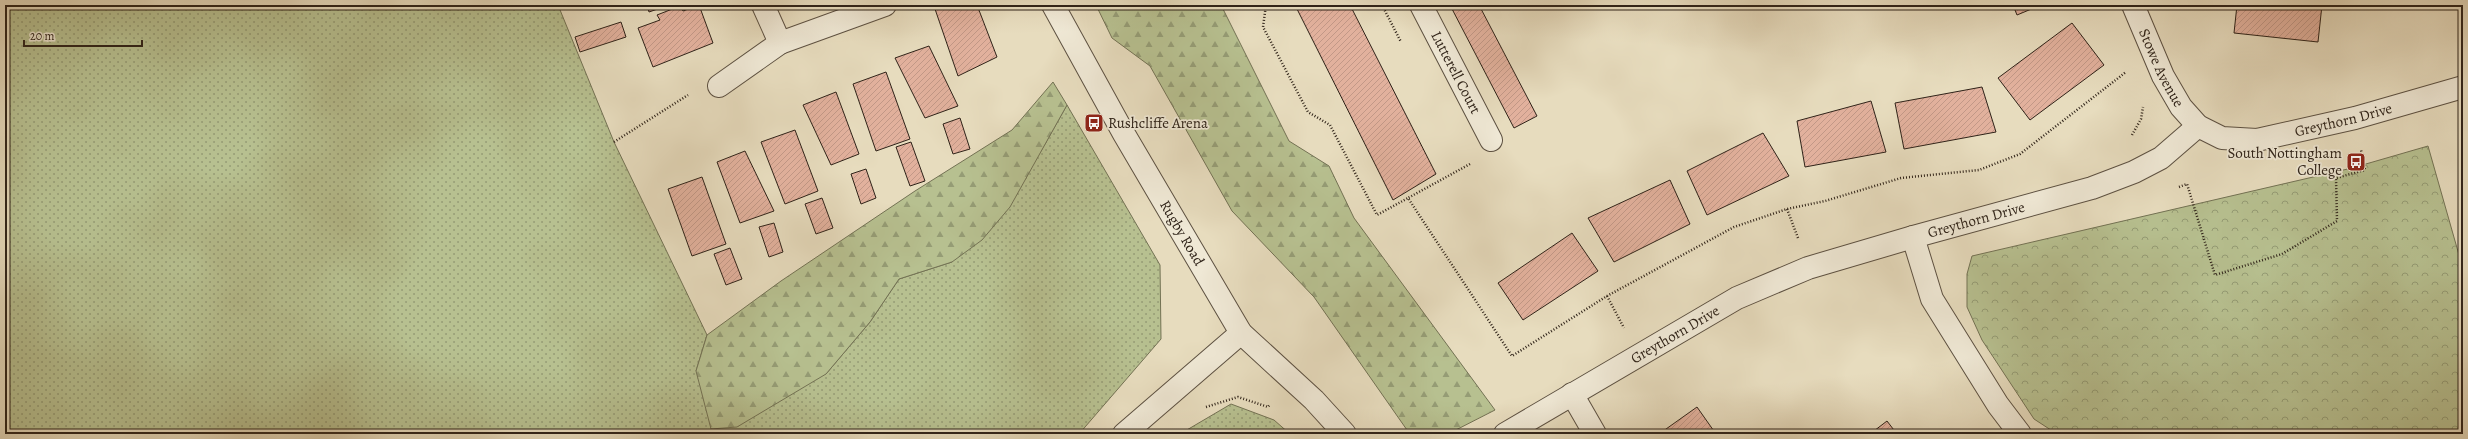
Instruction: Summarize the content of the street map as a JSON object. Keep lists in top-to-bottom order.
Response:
{
  "streets": {
    "street": [
      "Stowe Avenue",
      "Lutterell Court",
      "Greythorn Drive",
      "Rugby Road"
    ]
  },
  "crossings": [
    ["Stowe Avenue", "Greythorn Drive"]
  ],
  "places": {
    "bus stop": ["Rushcliffe Arena", "South Nottingham College"]
  },
  "scale_bar": "20 m"
}
